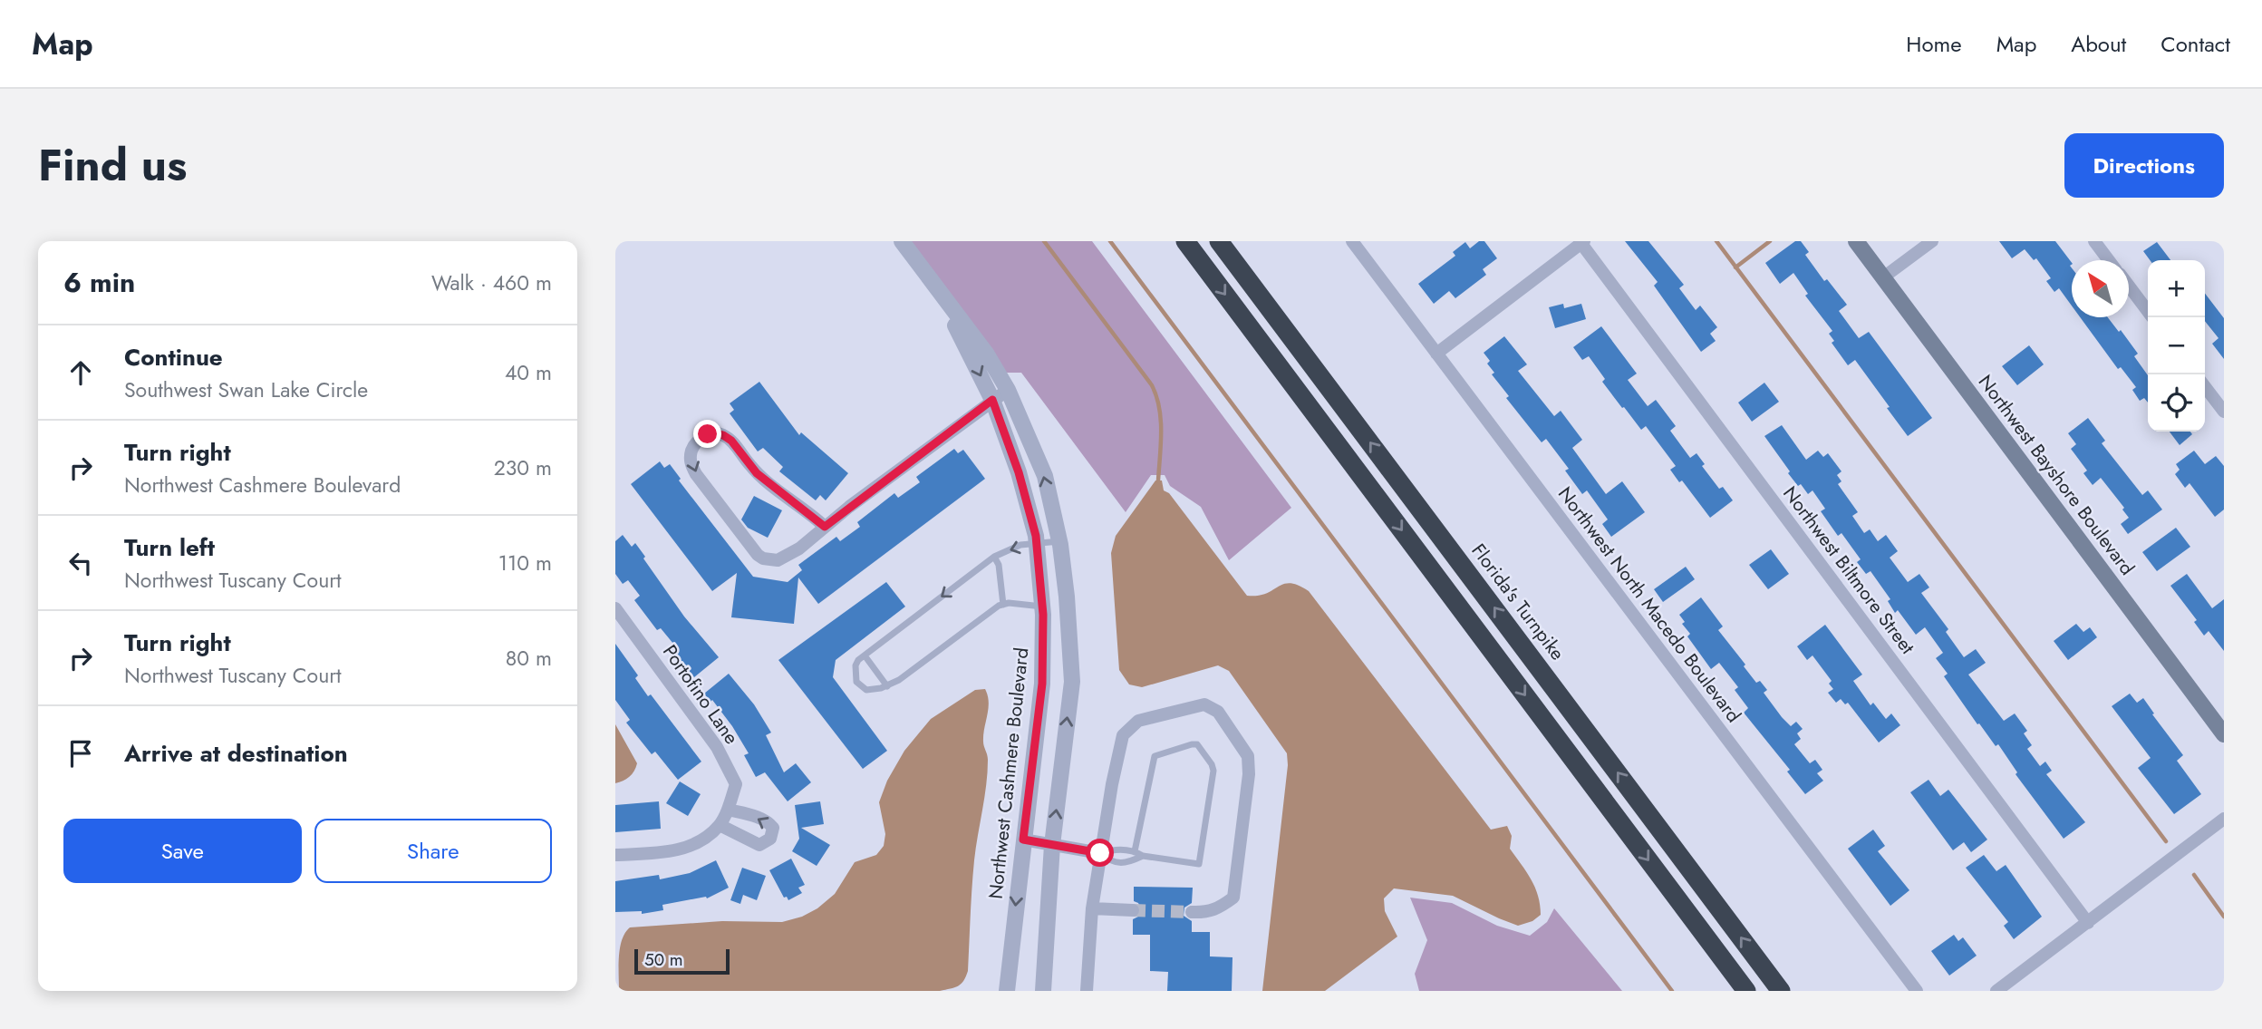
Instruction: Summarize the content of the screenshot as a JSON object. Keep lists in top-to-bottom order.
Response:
{
  "streets": {
    "highway": ["Florida's Turnpike"],
    "main road": ["Northwest Bayshore Boulevard"],
    "street": [
      "Northwest Biltmore Street",
      "Northwest North Macedo Boulevard",
      "Portofino Lane",
      "Northwest Cashmere Boulevard"
    ]
  },
  "scale_bar": "50 m",
  "north": "top left",
  "page": {
    "header": "Map",
    "nav": [
      "Home",
      "Map",
      "About",
      "Contact"
    ],
    "title": "Find us",
    "buttons": [
      "Directions",
      ["Save", "Share"]
    ],
    "heading": ["6 min", "Walk · 460 m"],
    "map_buttons": ["+", "−"],
    "list": [
      ["Continue", "Southwest Swan Lake Circle", "40 m"],
      ["Turn right", "Northwest Cashmere Boulevard", "230 m"],
      ["Turn left", "Northwest Tuscany Court", "110 m"],
      ["Turn right", "Northwest Tuscany Court", "80 m"],
      "Arrive at destination"
    ],
    "scale": "50 m"
  }
}
